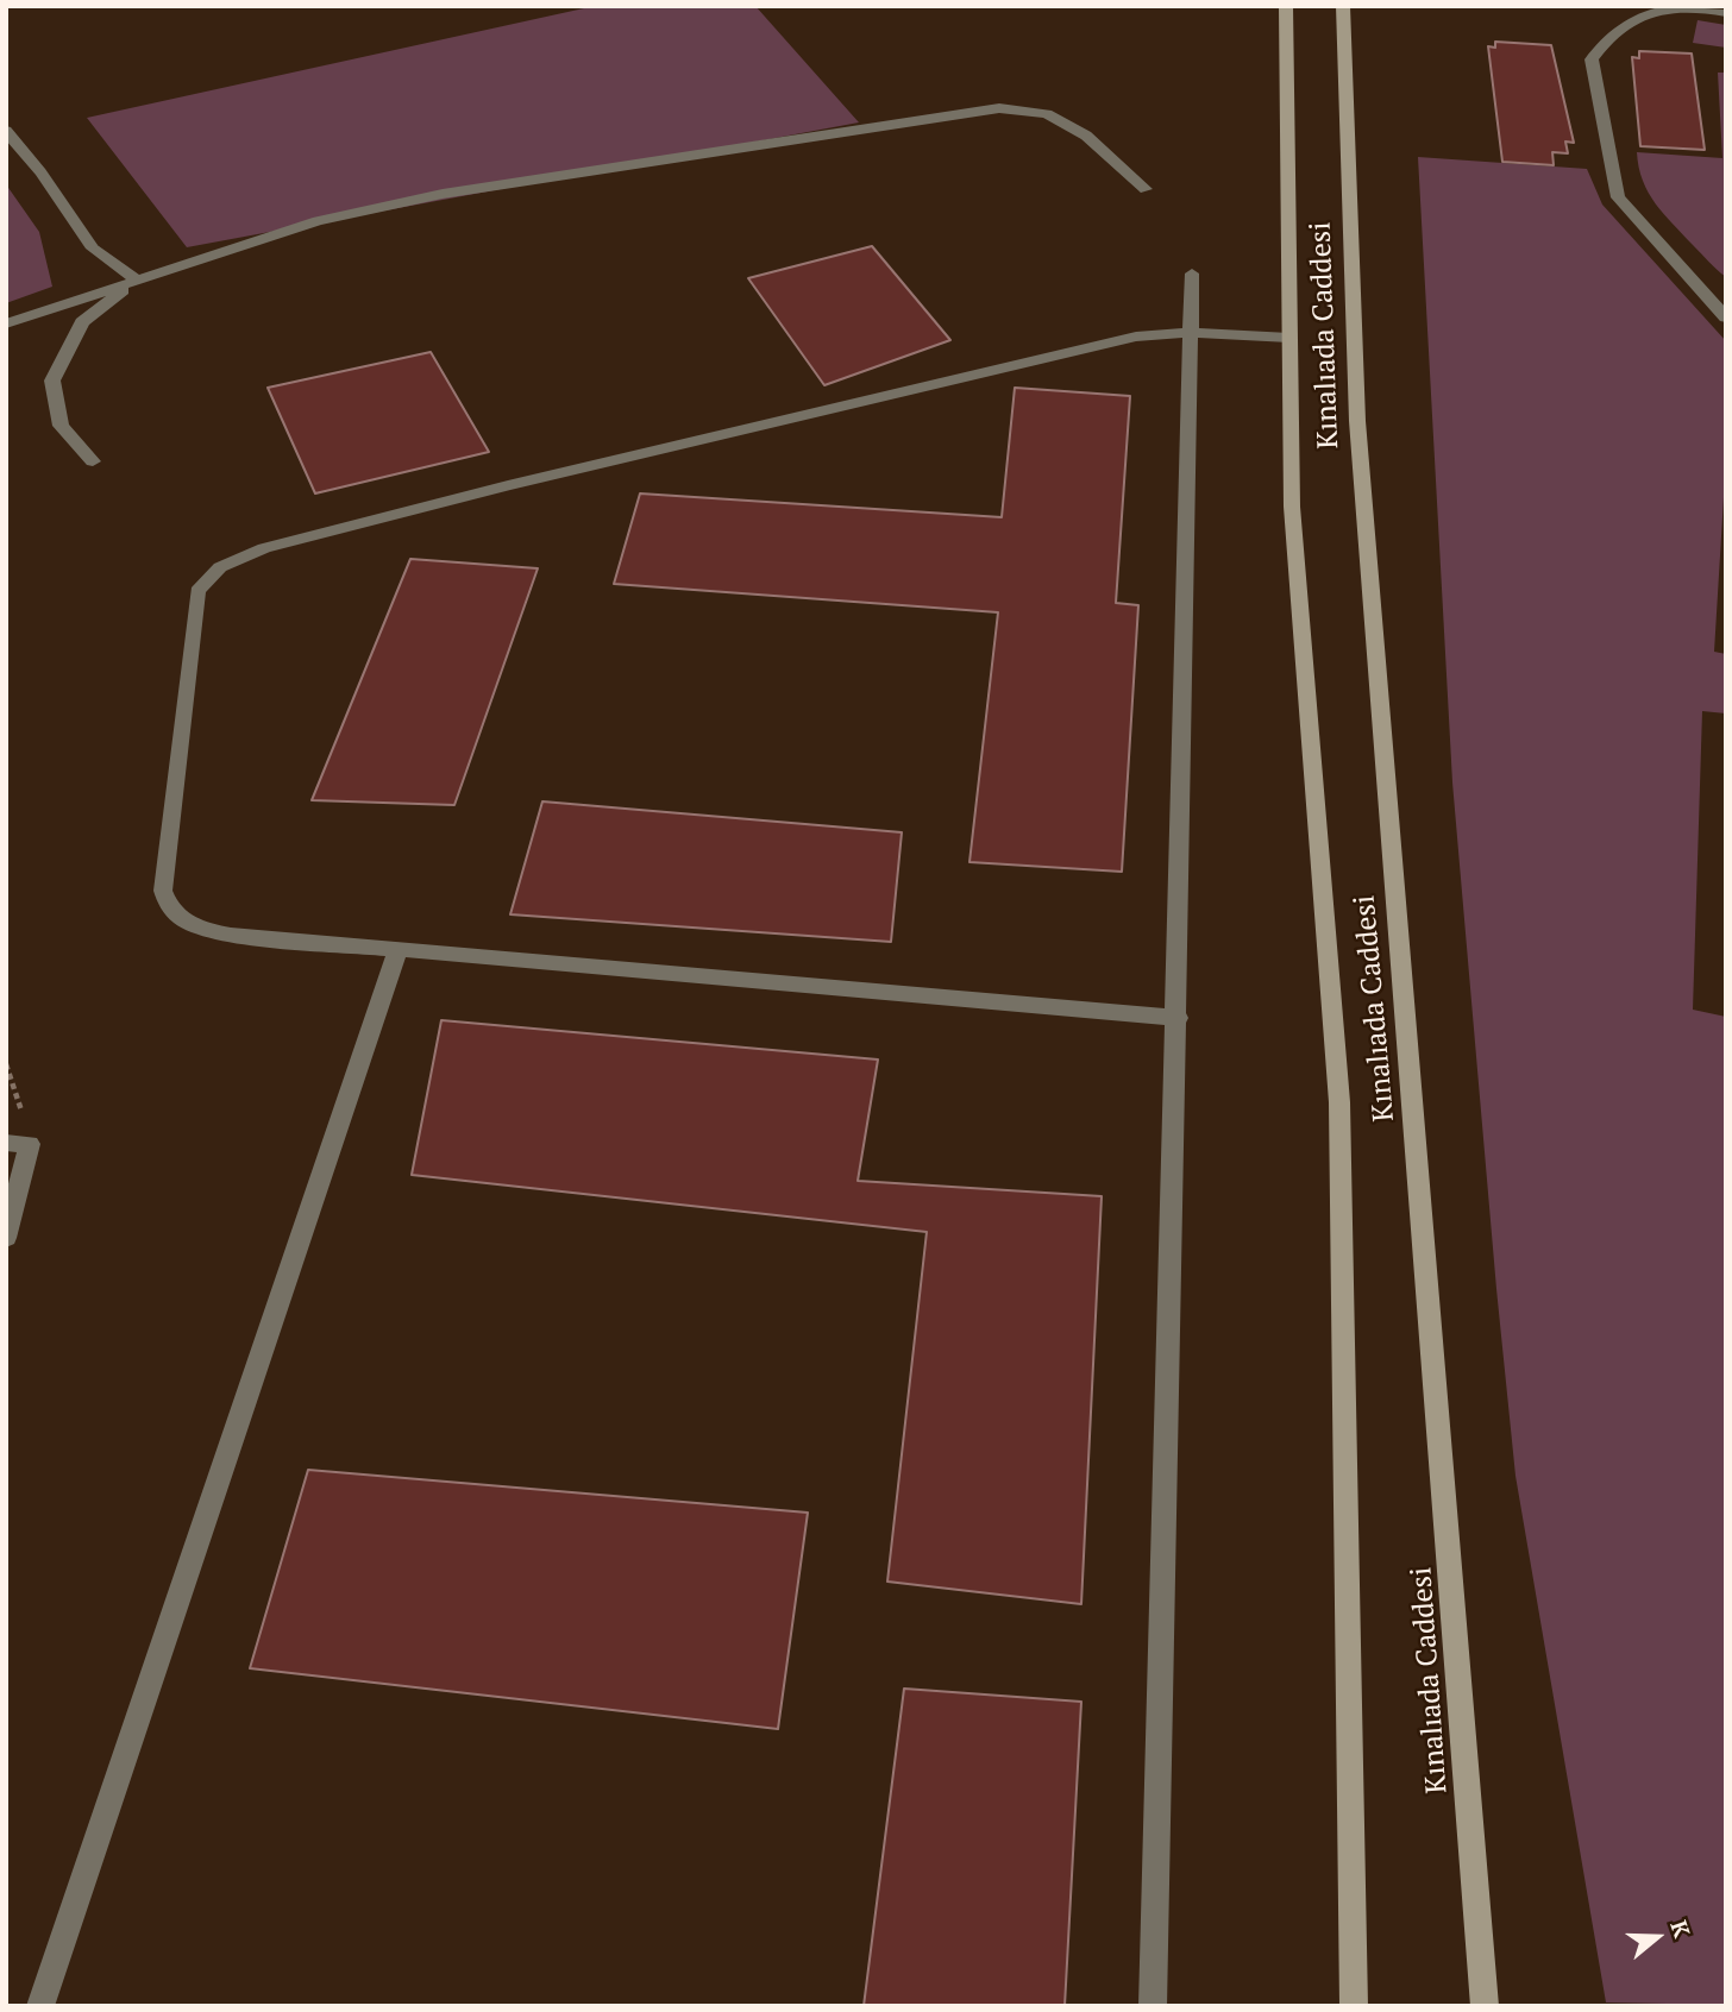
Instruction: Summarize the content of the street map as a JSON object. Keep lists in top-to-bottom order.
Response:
{
  "streets": {
    "main road": ["Kınalıada Caddesi"]
  },
  "north": "right"
}
